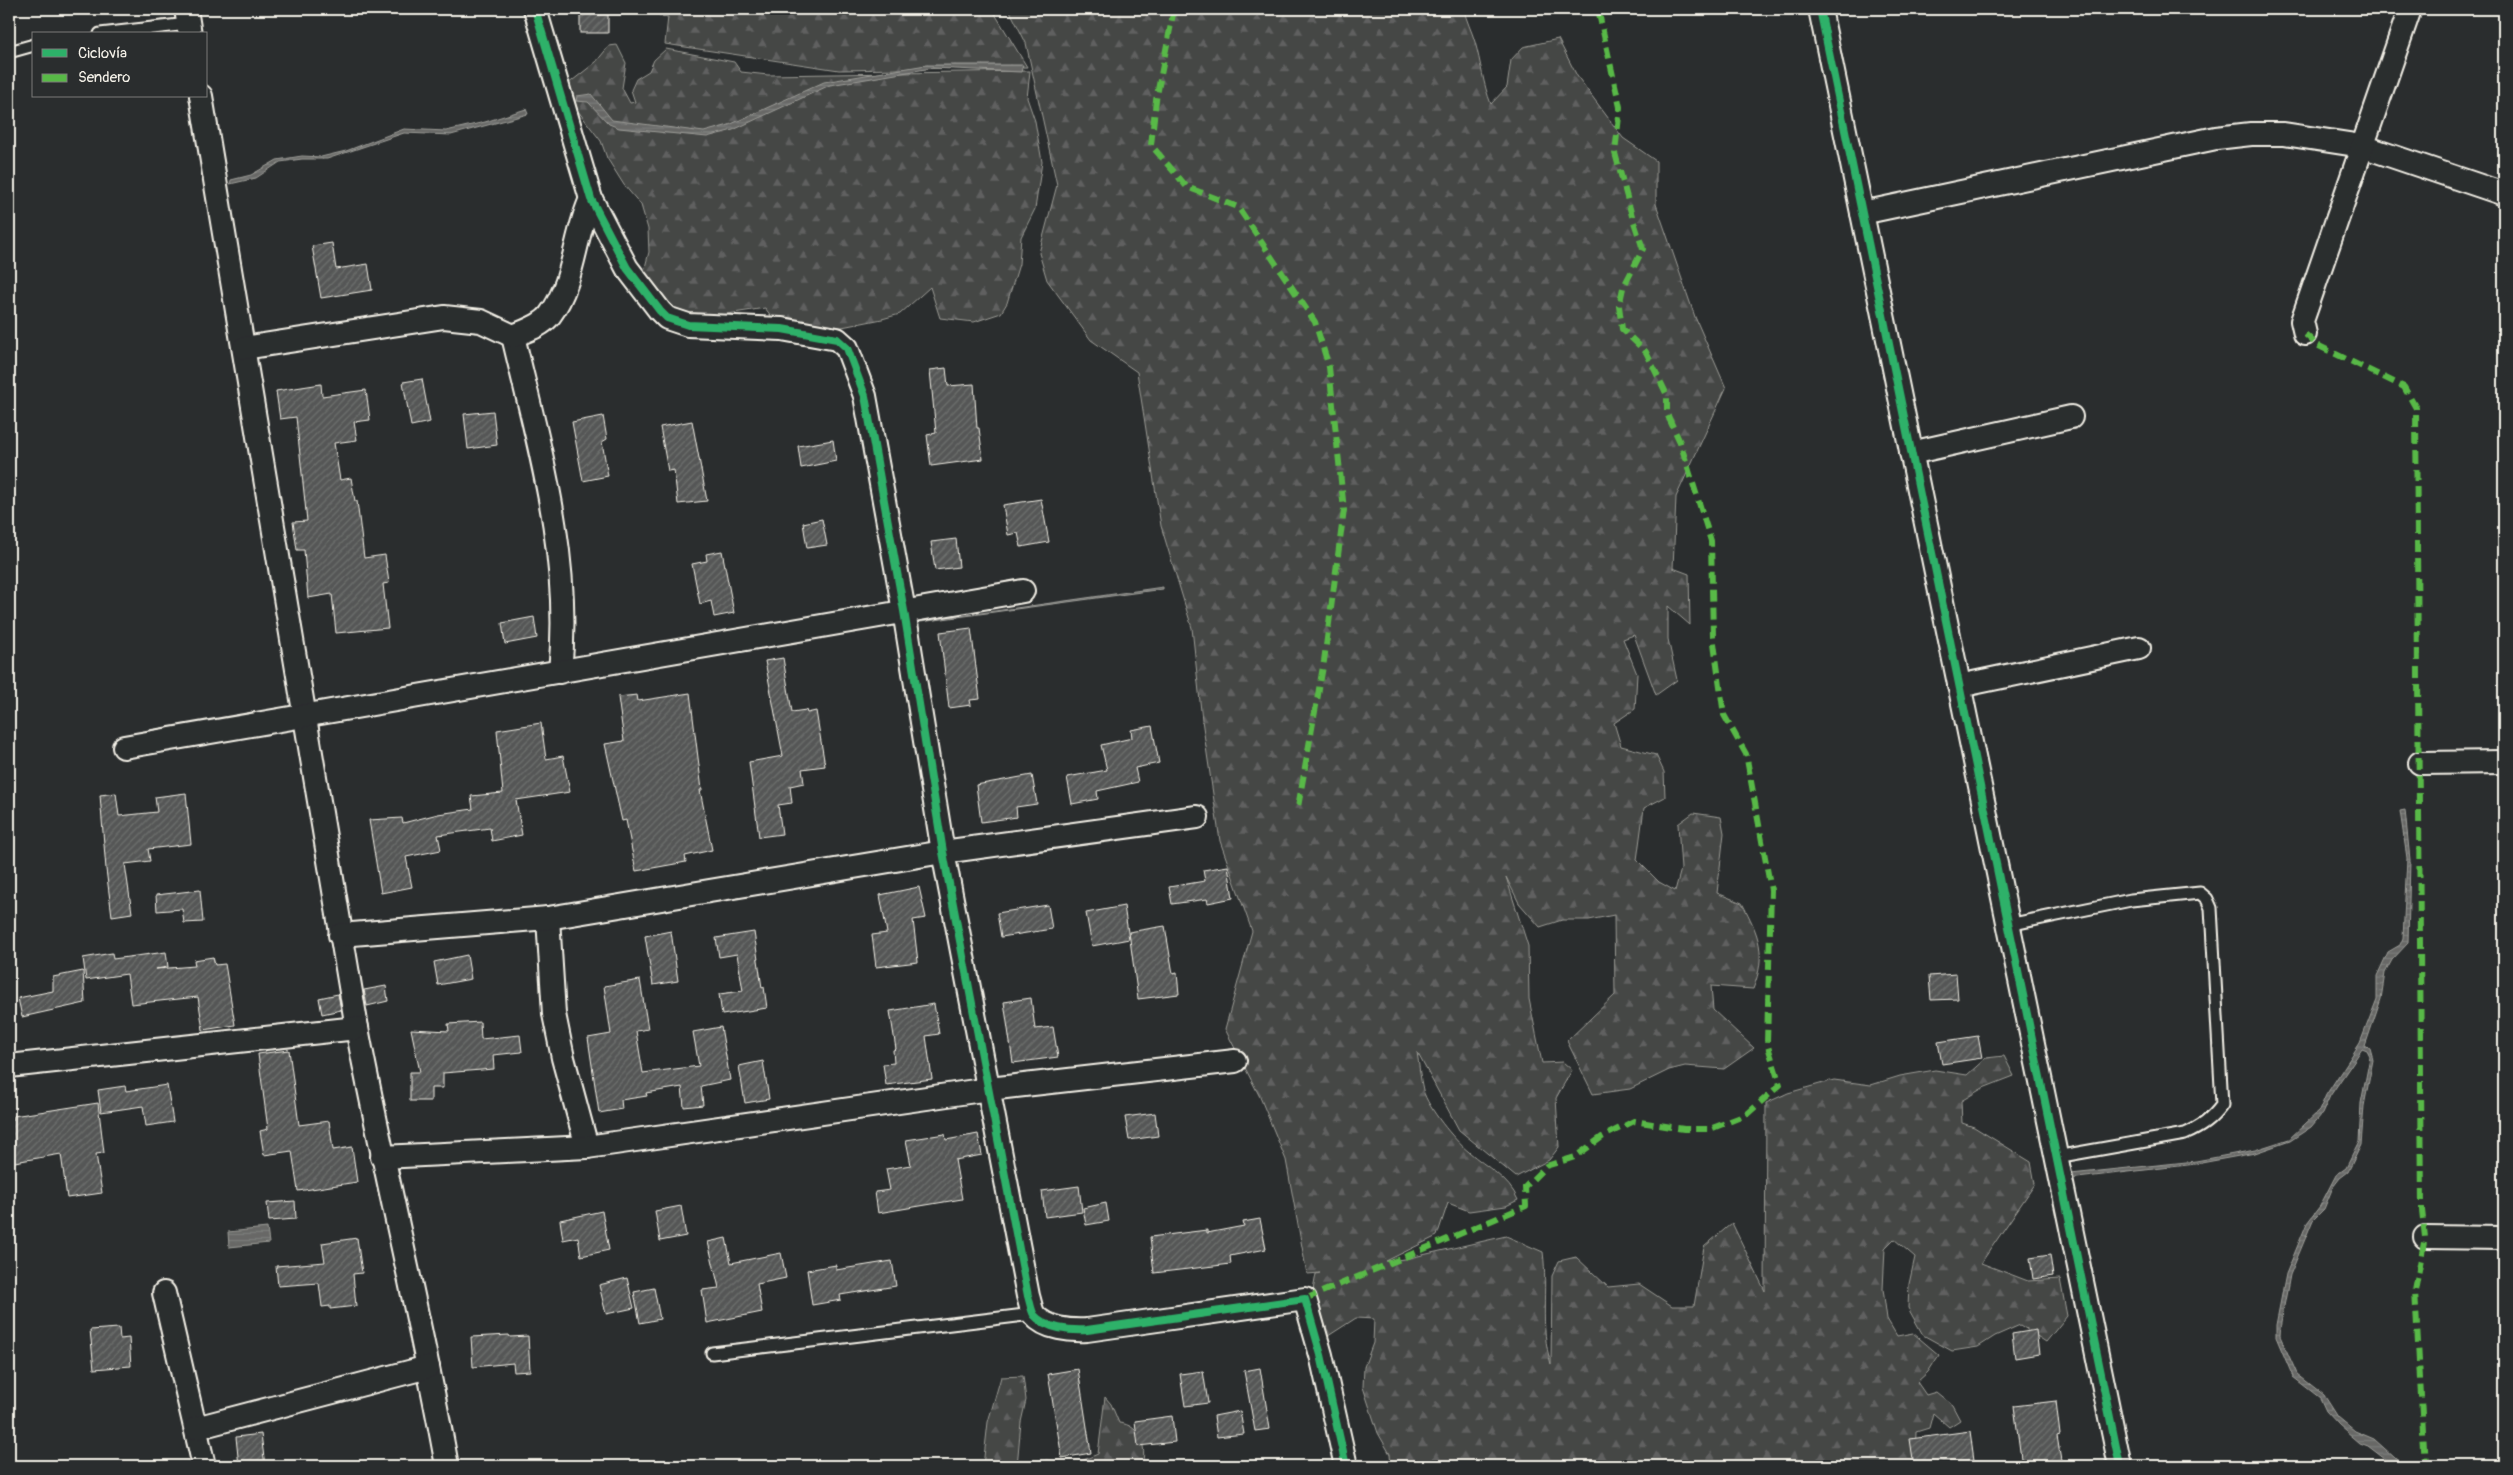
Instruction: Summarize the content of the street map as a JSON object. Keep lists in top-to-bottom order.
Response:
{
  "legend": ["Ciclovía", "Sendero"]
}
